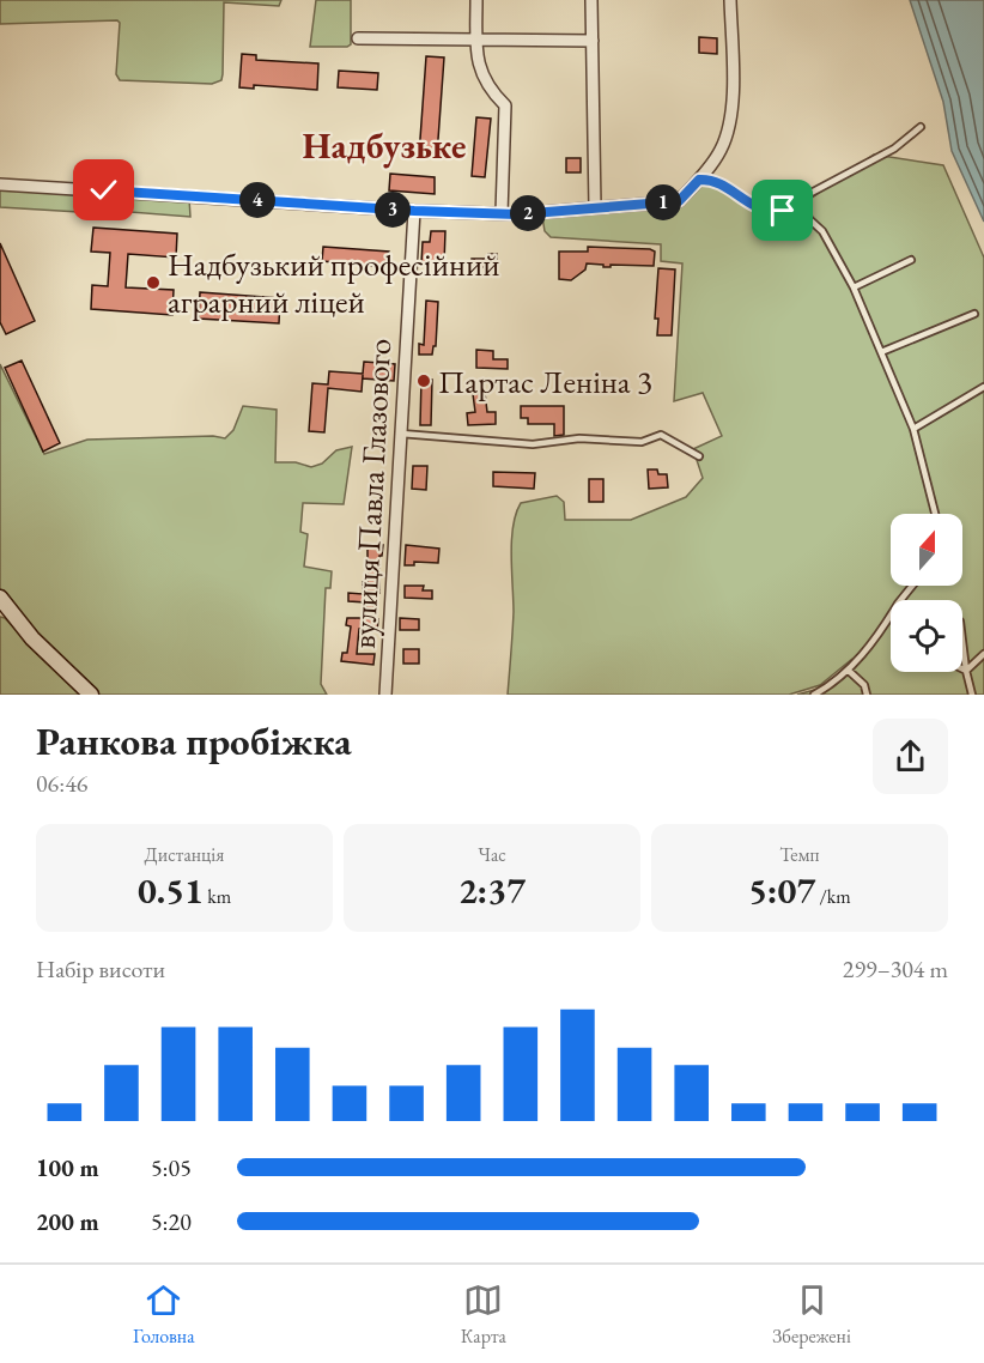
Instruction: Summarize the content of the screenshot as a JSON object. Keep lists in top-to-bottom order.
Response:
{
  "streets": {
    "street": ["вулиця Павла Глазового"]
  },
  "districts": ["Надбузьке"],
  "places": ["Надбузький професійний аграрний ліцей", "Партас Леніна 3"],
  "north": "top",
  "page": {
    "pins": [
      "4",
      "1",
      "3",
      "2"
    ],
    "heading": ["Ранкова пробіжка", "06:46"],
    "stats": [
      ["Дистанція", "0.51 km"],
      ["Час", "2:37"],
      ["Темп", "5:07 /km"]
    ],
    "chart": ["Набір висоти", "299–304 m"],
    "list": [
      {
        "name": "100 m",
        "note": "5:05"
      },
      {
        "name": "200 m",
        "note": "5:20"
      }
    ],
    "tabs": ["Головна", "Карта", "Збережені"]
  }
}
